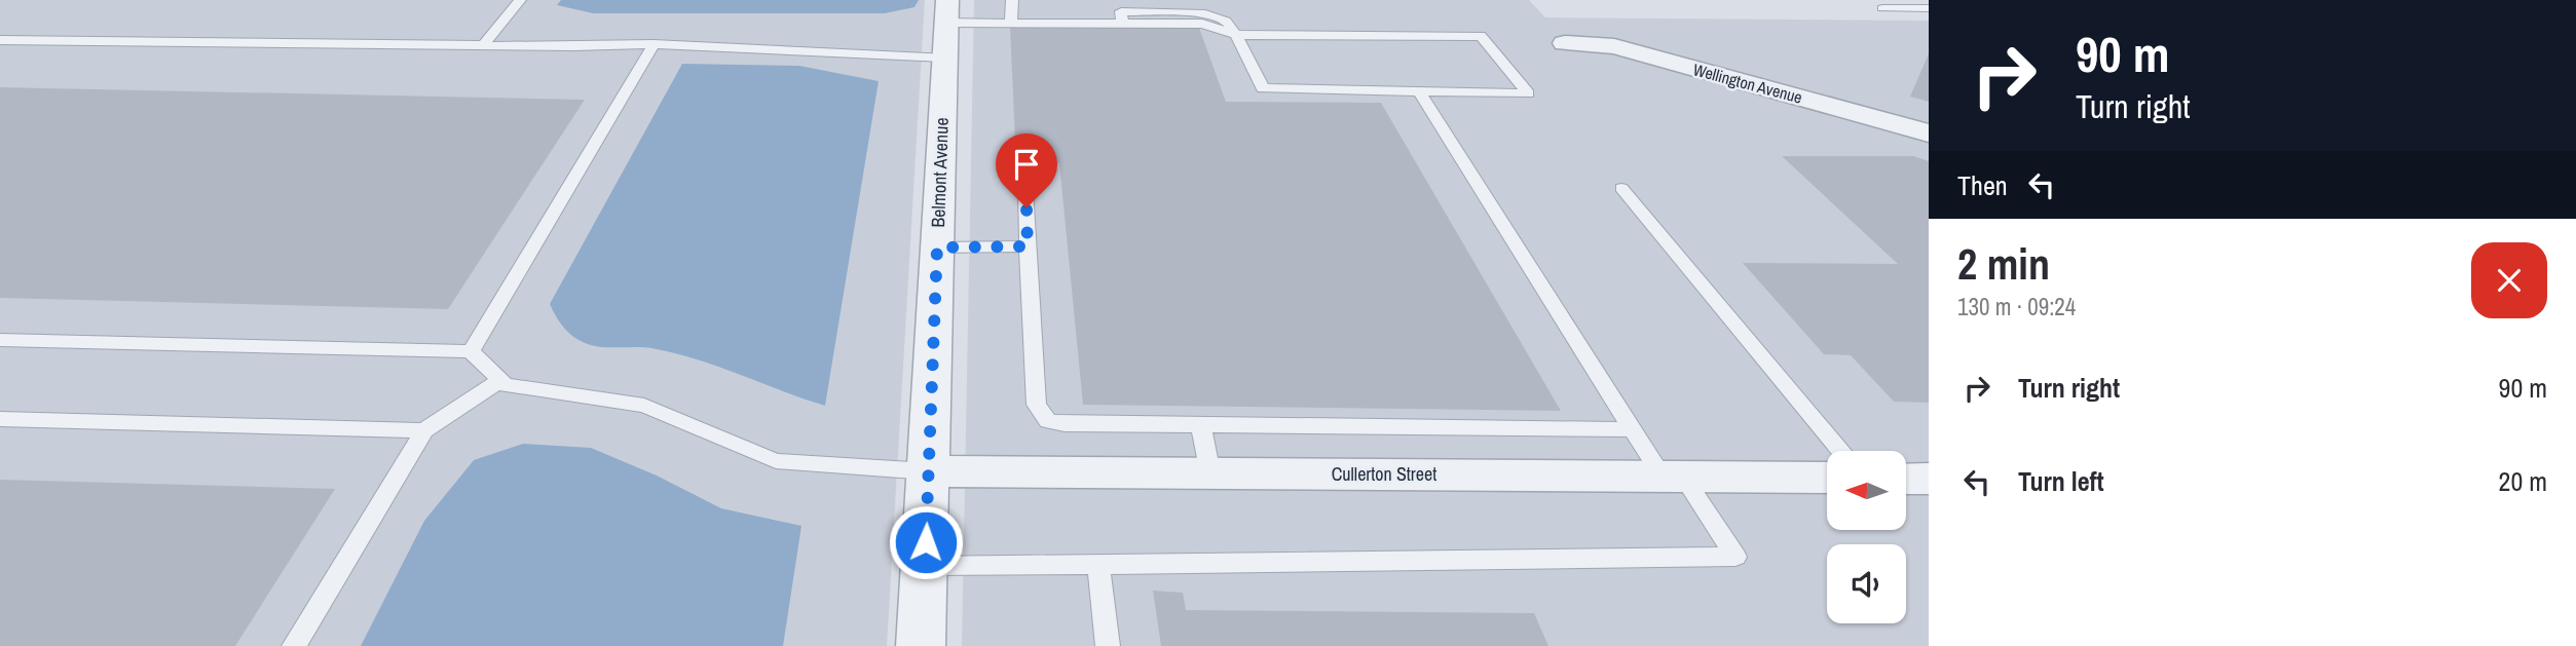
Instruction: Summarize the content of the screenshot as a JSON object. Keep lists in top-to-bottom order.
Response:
{
  "streets": {
    "street": ["Wellington Avenue", "Belmont Avenue", "Cullerton Street"]
  },
  "crossings": [
    ["Belmont Avenue", "Cullerton Street"]
  ],
  "north": "left",
  "page": {
    "turn": ["90 m", "Turn right"],
    "then": "Then",
    "heading": ["2 min", "130 m · 09:24"],
    "list": [
      {
        "name": "Turn right",
        "value": "90 m"
      },
      {
        "name": "Turn left",
        "value": "20 m"
      }
    ]
  }
}
